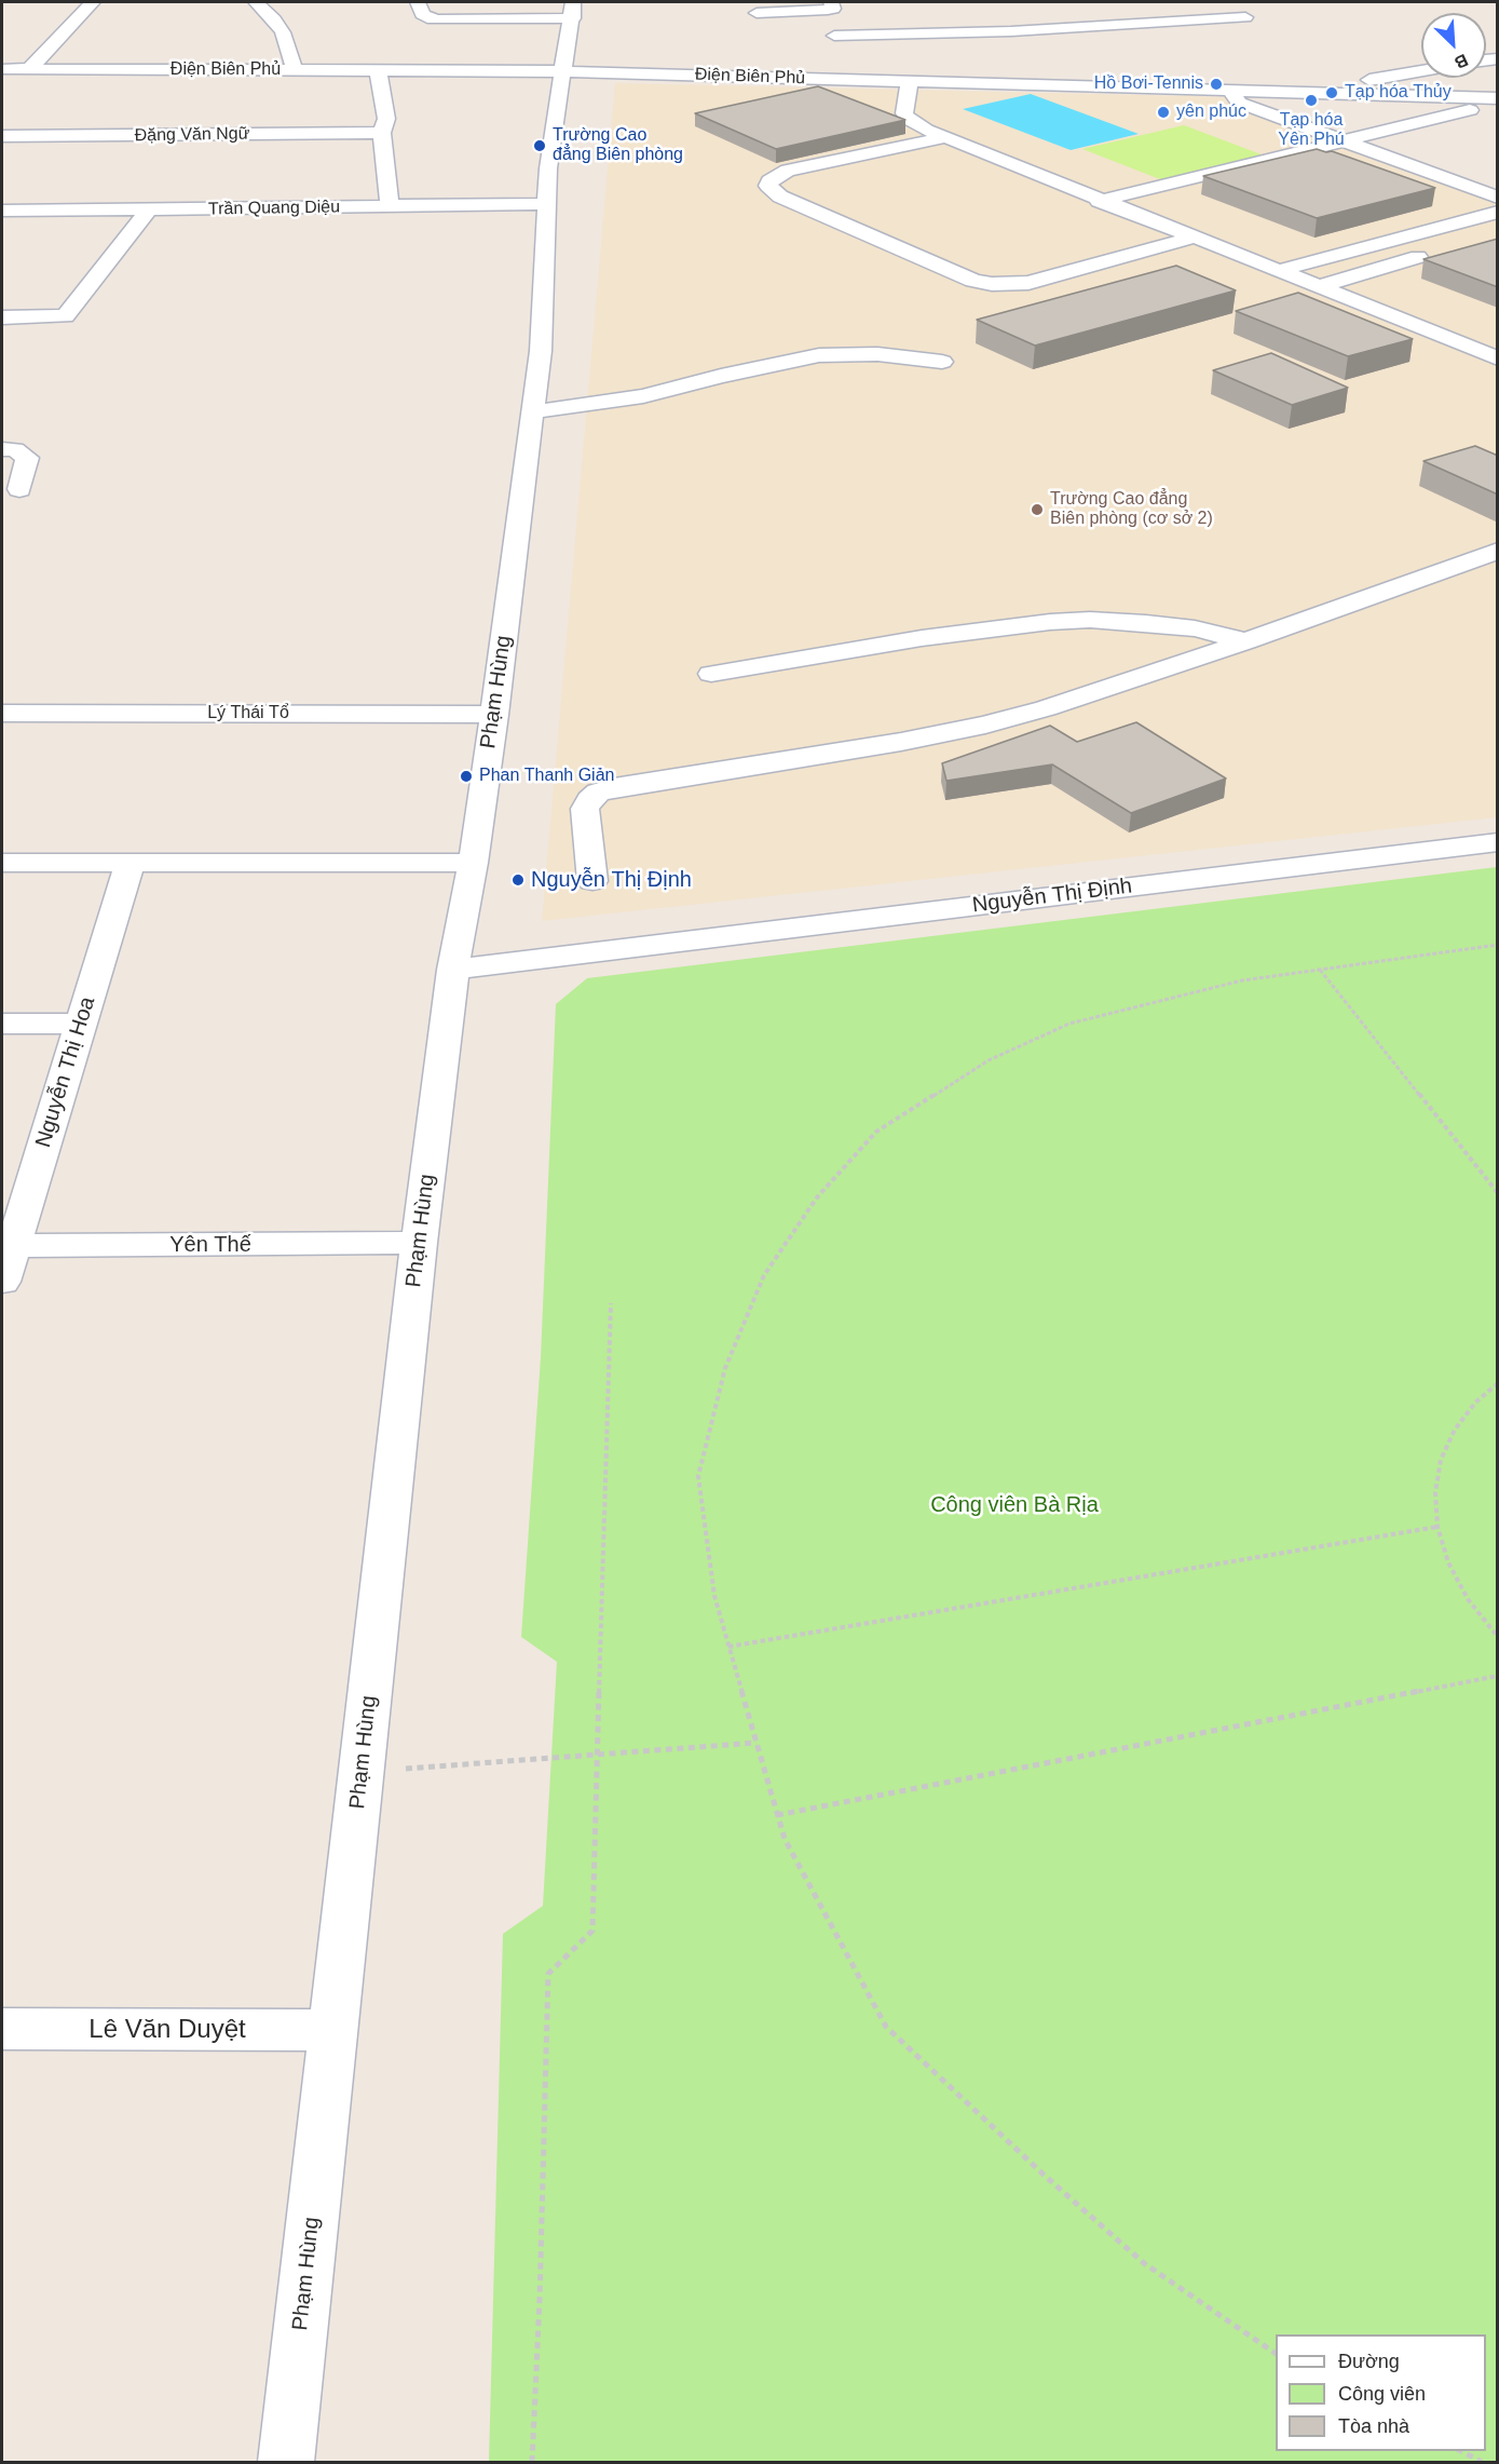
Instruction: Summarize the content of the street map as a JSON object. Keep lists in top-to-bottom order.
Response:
{
  "streets": {
    "street": [
      "Điện Biên Phủ",
      "Đặng Văn Ngữ",
      "Trần Quang Diệu",
      "Phạm Hùng",
      "Lý Thái Tổ",
      "Nguyễn Thị Định",
      "Nguyễn Thị Hoa",
      "Yên Thế",
      "Lê Văn Duyệt"
    ]
  },
  "crossings": [
    ["Điện Biên Phủ", "Phạm Hùng"],
    ["Trần Quang Diệu", "Phạm Hùng"],
    ["Phạm Hùng", "Lý Thái Tổ"],
    ["Phạm Hùng", "Nguyễn Thị Định"],
    ["Phạm Hùng", "Yên Thế"],
    ["Phạm Hùng", "Lê Văn Duyệt"],
    ["Nguyễn Thị Hoa", "Yên Thế"]
  ],
  "parks": ["Công viên Bà Rịa"],
  "places": [
    "Hồ Bơi-Tennis",
    "Tạp hóa Thủy",
    "Tạp hóa Yên Phú",
    "yên phúc",
    "Trường Cao đẳng Biên phòng",
    "Trường Cao đẳng Biên phòng (cơ sở 2)",
    "Phan Thanh Giản",
    "Nguyễn Thị Định"
  ],
  "legend": ["Đường", "Công viên", "Tòa nhà"],
  "north": "bottom right"
}
